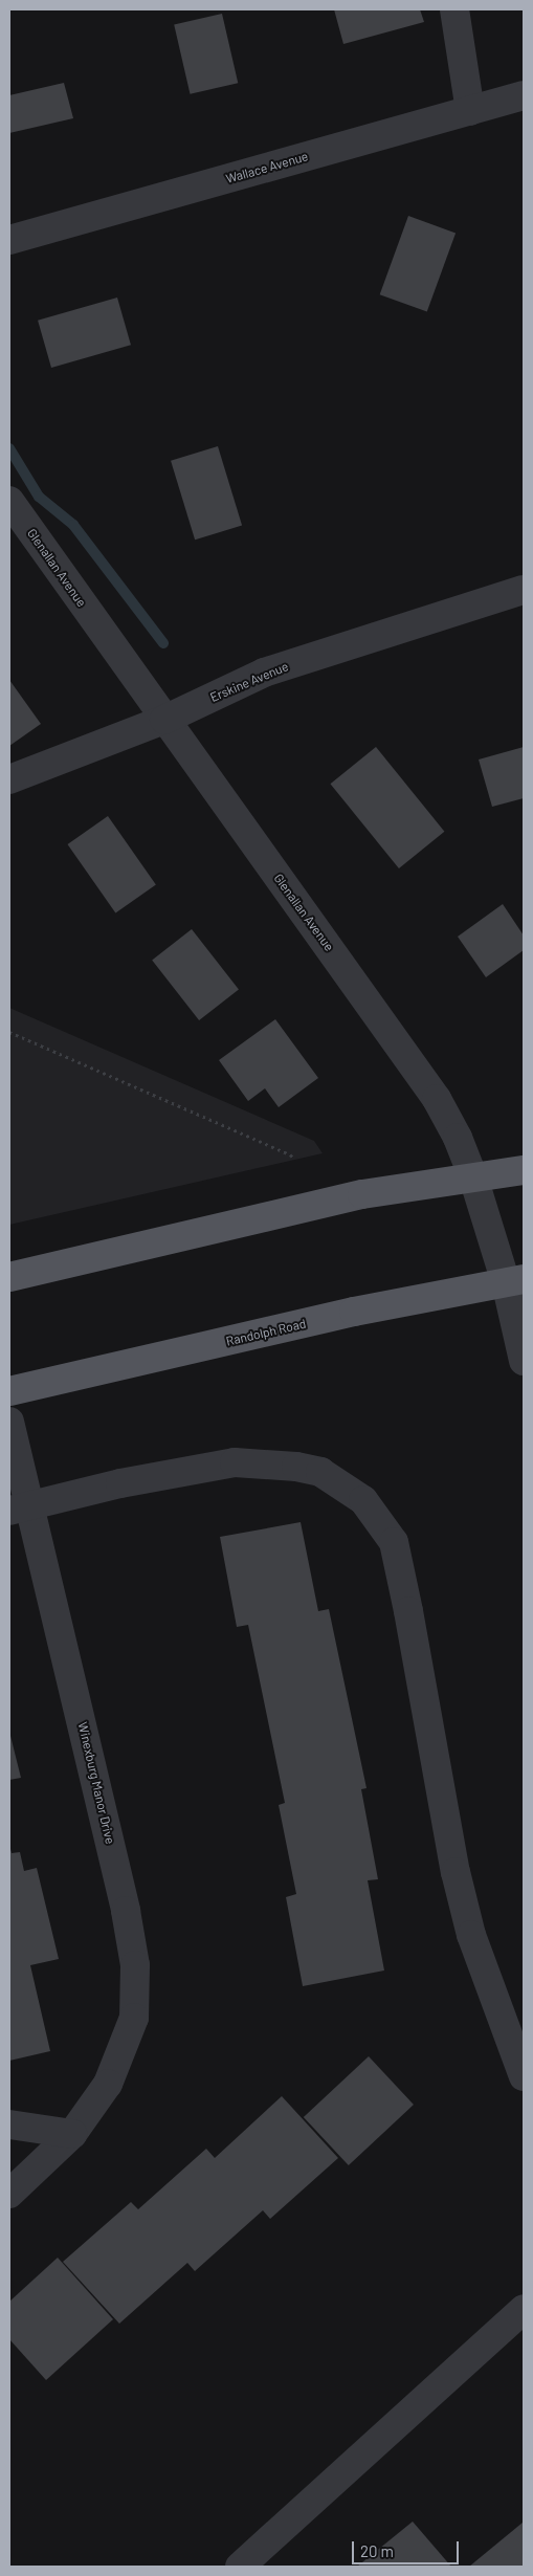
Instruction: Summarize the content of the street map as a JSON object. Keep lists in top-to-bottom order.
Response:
{
  "streets": {
    "main road": ["Randolph Road"],
    "street": [
      "Wallace Avenue",
      "Glenallan Avenue",
      "Erskine Avenue",
      "Winexburg Manor Drive"
    ]
  },
  "crossings": [
    ["Glenallan Avenue", "Erskine Avenue"],
    ["Glenallan Avenue", "Randolph Road"]
  ],
  "scale_bar": "20 m"
}
